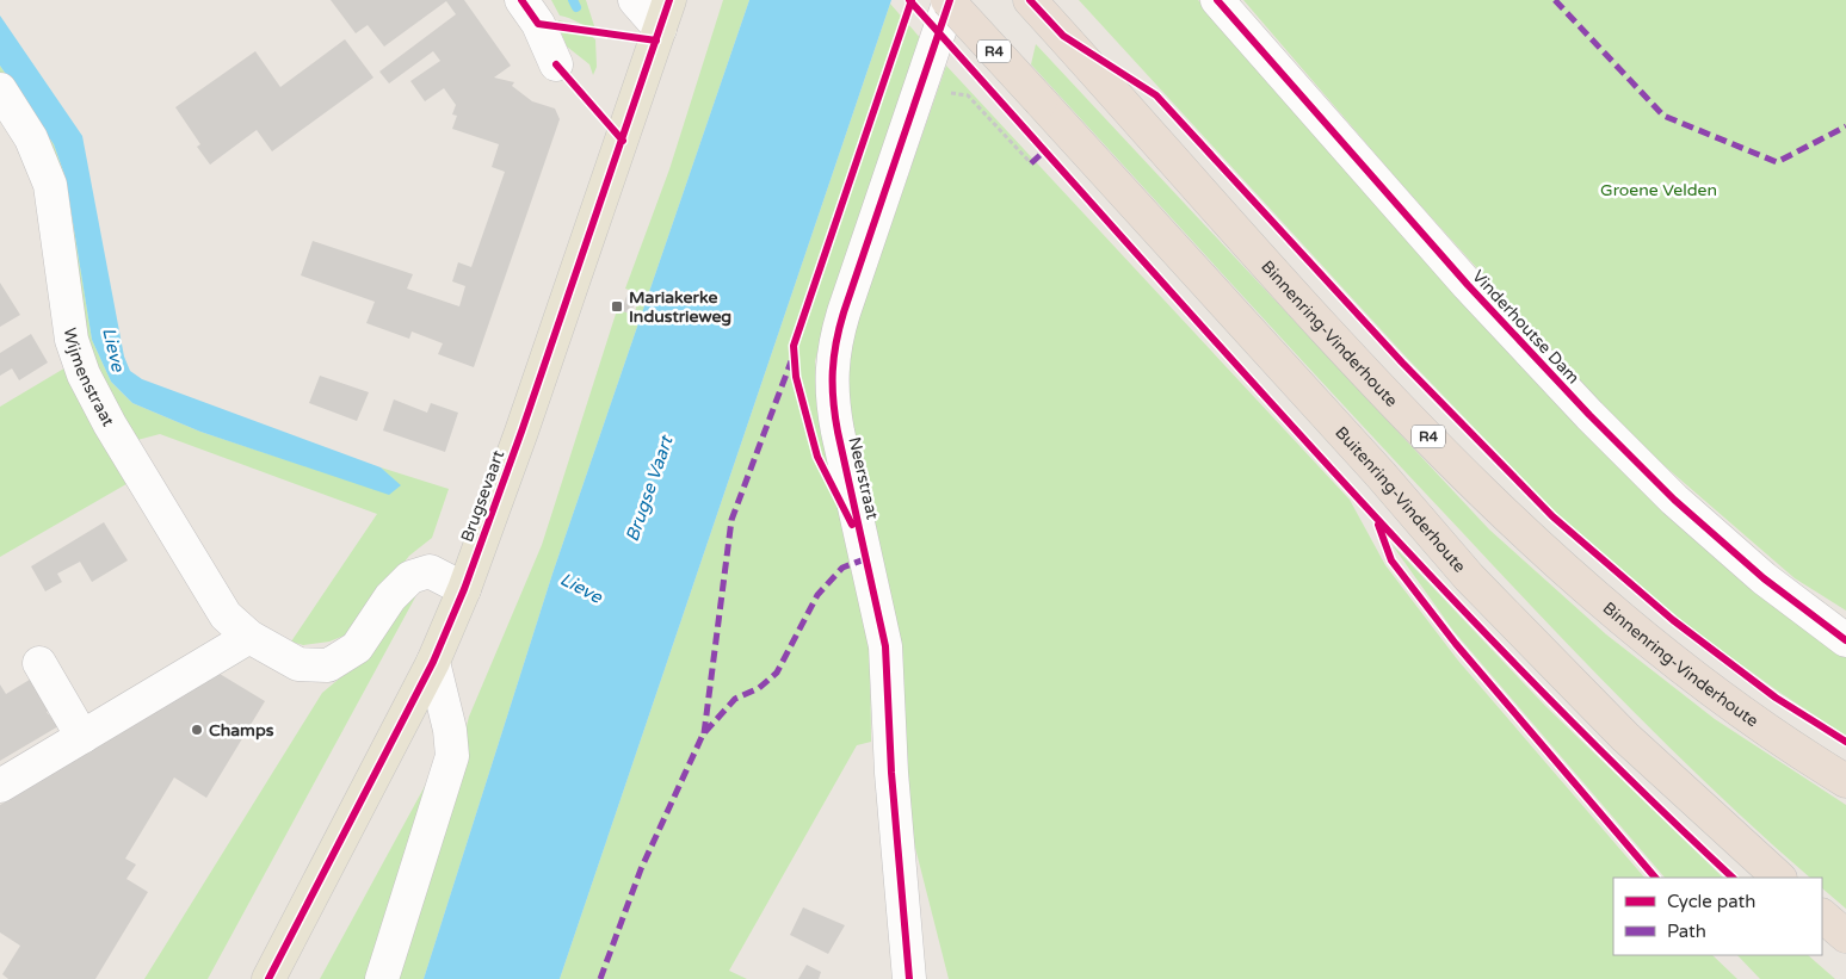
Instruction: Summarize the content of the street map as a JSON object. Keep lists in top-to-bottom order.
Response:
{
  "streets": {
    "highway": ["R4", "Binnenring-Vinderhoute", "Buitenring-Vinderhoute"],
    "main road": ["Brugsevaart"],
    "street": ["Vinderhoutse Dam", "Wijmenstraat", "Neerstraat"]
  },
  "crossings": [
    ["Wijmenstraat", "Brugsevaart"],
    ["Neerstraat", "Buitenring-Vinderhoute"]
  ],
  "water": ["Lieve", "Brugse Vaart"],
  "parks": ["Groene Velden"],
  "places": {
    "transit": ["Mariakerke Industrieweg"],
    "other": ["Champs"]
  },
  "legend": ["Cycle path", "Path"]
}
